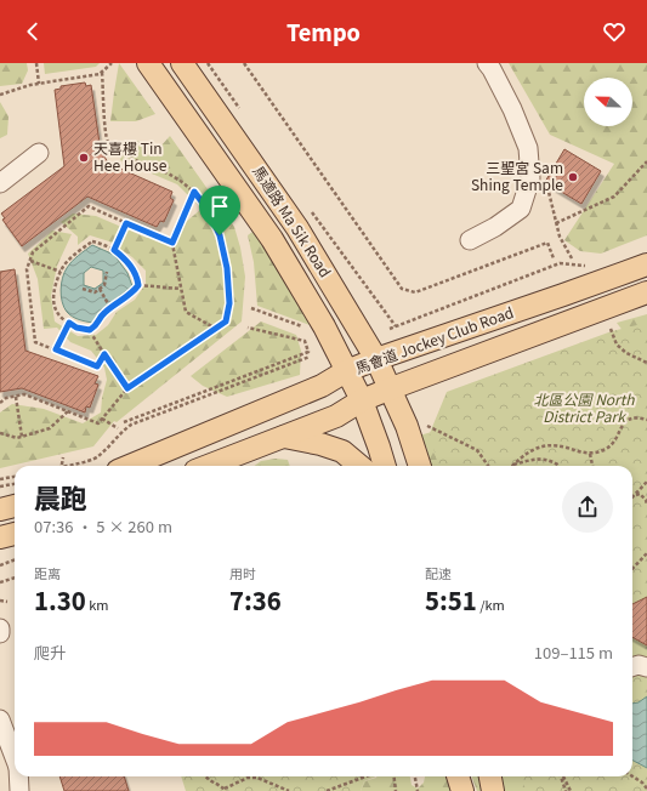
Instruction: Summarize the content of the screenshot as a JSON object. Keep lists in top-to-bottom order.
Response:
{
  "streets": {
    "main road": ["馬適路 Ma Sik Road", "馬會道 Jockey Club Road"]
  },
  "crossings": [
    ["馬適路 Ma Sik Road", "馬會道 Jockey Club Road"]
  ],
  "parks": ["北區公園 North District Park"],
  "places": ["天喜樓 Tin Hee House", "三聖宮 Sam Shing Temple"],
  "north": "left",
  "page": {
    "header": "Tempo",
    "heading": ["晨跑", "07:36 · 5 × 260 m"],
    "stats": [
      ["距离", "1.30 km"],
      ["用时", "7:36"],
      ["配速", "5:51 /km"]
    ],
    "chart": ["爬升", "109–115 m"]
  }
}
